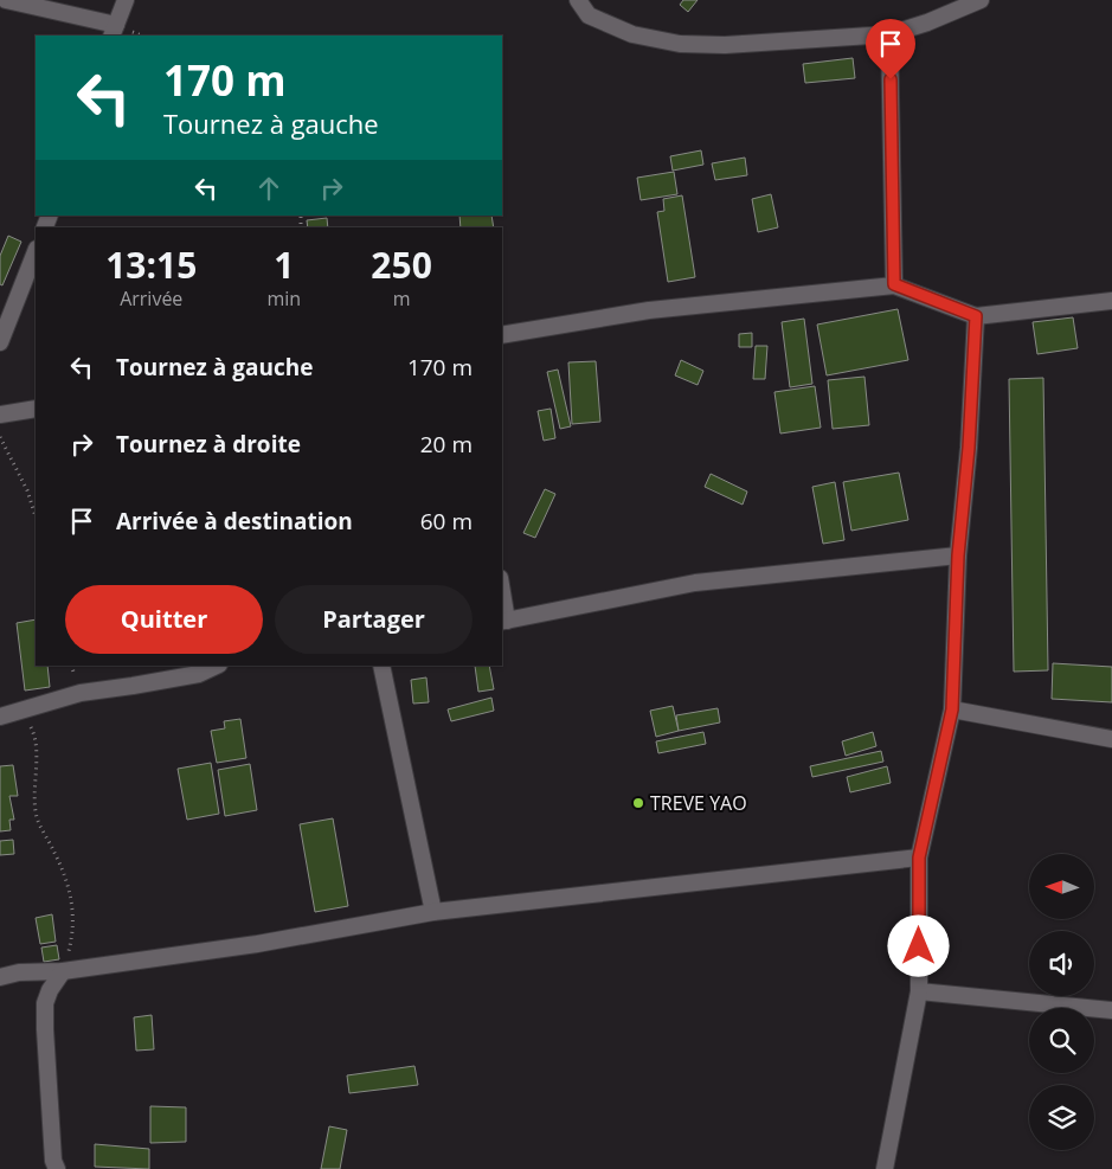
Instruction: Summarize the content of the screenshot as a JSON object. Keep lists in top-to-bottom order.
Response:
{
  "places": ["TREVE YAO"],
  "north": "left",
  "page": {
    "turn": ["170 m", "Tournez à gauche"],
    "eta": [
      "13:15",
      "Arrivée",
      "1",
      "min",
      "250",
      "m"
    ],
    "list": [
      {
        "name": "Tournez à gauche",
        "value": "170 m"
      },
      {
        "name": "Tournez à droite",
        "value": "20 m"
      },
      {
        "name": "Arrivée à destination",
        "value": "60 m"
      }
    ],
    "buttons": ["Quitter", "Partager"]
  }
}
